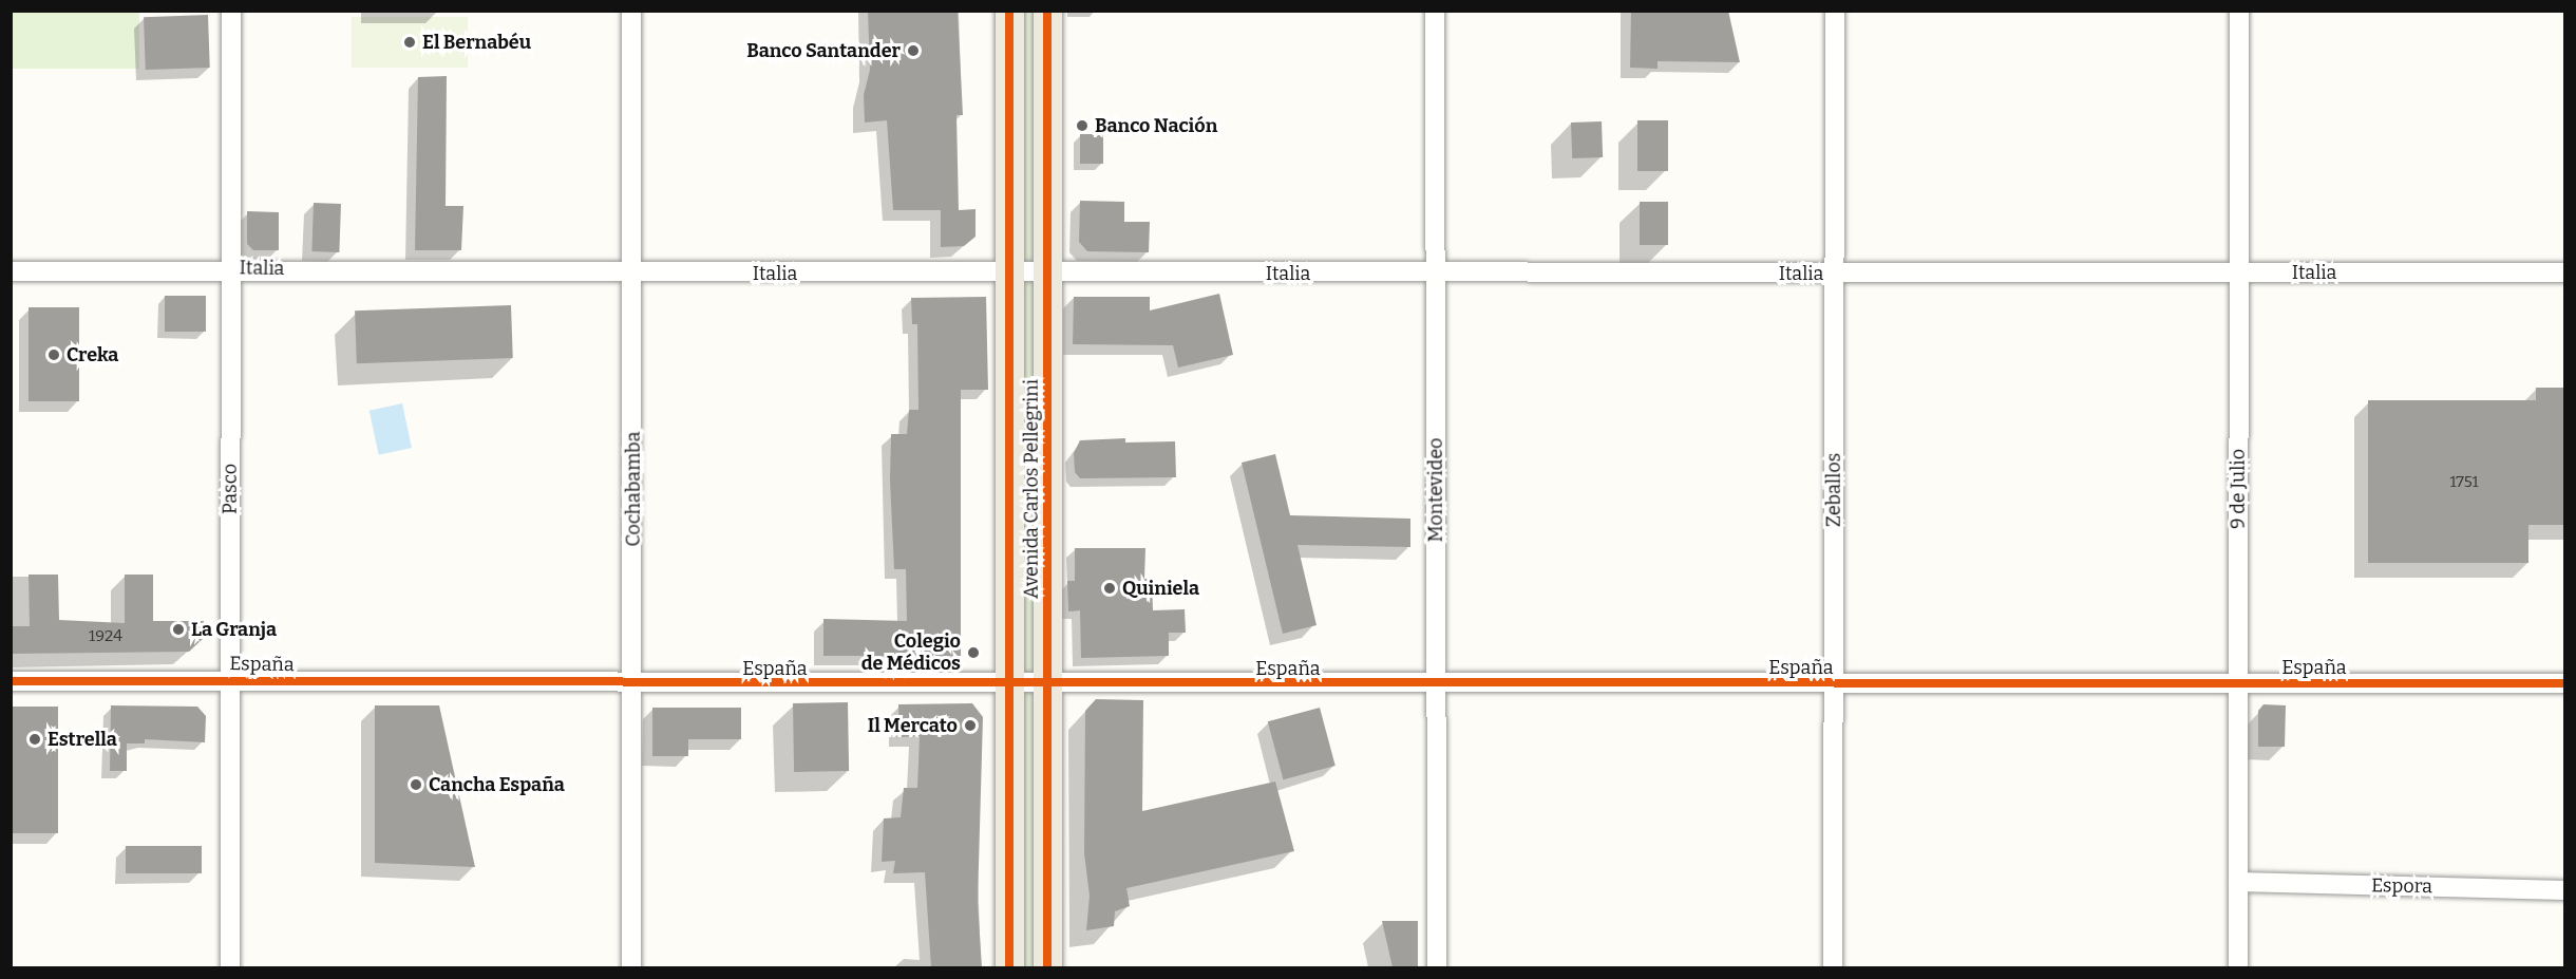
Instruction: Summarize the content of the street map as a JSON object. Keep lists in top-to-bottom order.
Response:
{
  "streets": {
    "main road": ["Avenida Carlos Pellegrini"],
    "street": [
      "Italia",
      "Pasco",
      "Cochabamba",
      "9 de Julio",
      "Montevideo",
      "Zeballos",
      "España",
      "Espora"
    ]
  },
  "crossings": [
    ["Italia", "Pasco"],
    ["Italia", "Cochabamba"],
    ["Italia", "Avenida Carlos Pellegrini"],
    ["Italia", "9 de Julio"],
    ["Italia", "Montevideo"],
    ["Italia", "Zeballos"],
    ["Pasco", "España"],
    ["Cochabamba", "España"],
    ["Avenida Carlos Pellegrini", "España"],
    ["9 de Julio", "España"],
    ["9 de Julio", "Espora"],
    ["Montevideo", "España"],
    ["Zeballos", "España"]
  ],
  "places": [
    "El Bernabéu",
    "Banco Santander",
    "Banco Nación",
    "Creka",
    "Quiniela",
    "La Granja",
    "Colegio de Médicos",
    "Il Mercato",
    "Estrella",
    "Cancha España"
  ],
  "house_numbers": ["1751", "1924"]
}
